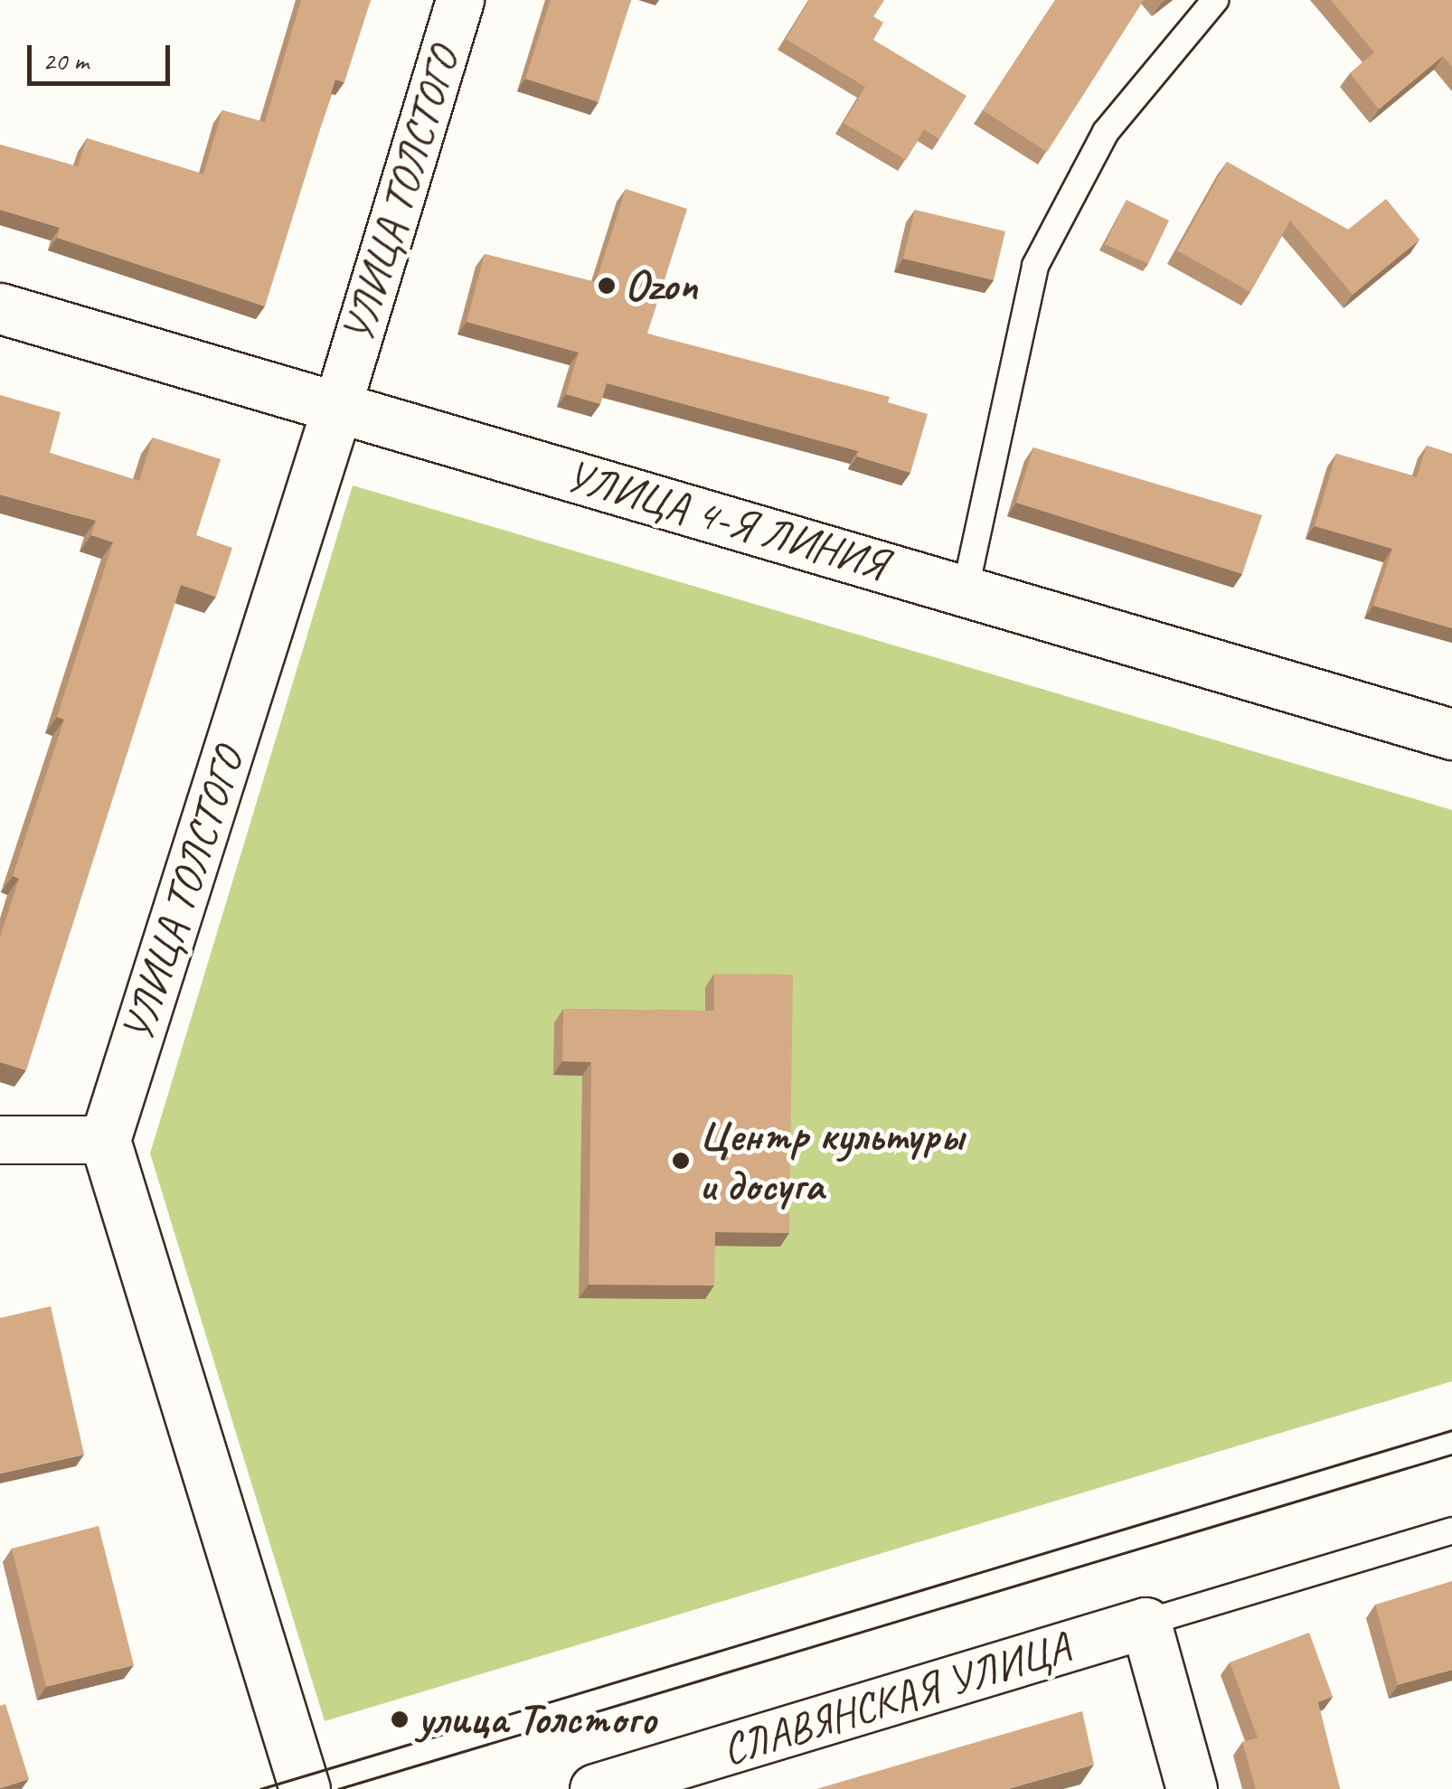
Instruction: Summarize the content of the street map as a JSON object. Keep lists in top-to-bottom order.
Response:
{
  "streets": {
    "street": ["УЛИЦА ТОЛСТОГО", "УЛИЦА 4-Я ЛИНИЯ", "СЛАВЯНСКАЯ УЛИЦА"]
  },
  "crossings": [
    ["УЛИЦА ТОЛСТОГО", "УЛИЦА 4-Я ЛИНИЯ"]
  ],
  "places": ["Ozon", "Центр культуры и досуга", "улица Толстого"],
  "scale_bar": "20 m"
}
